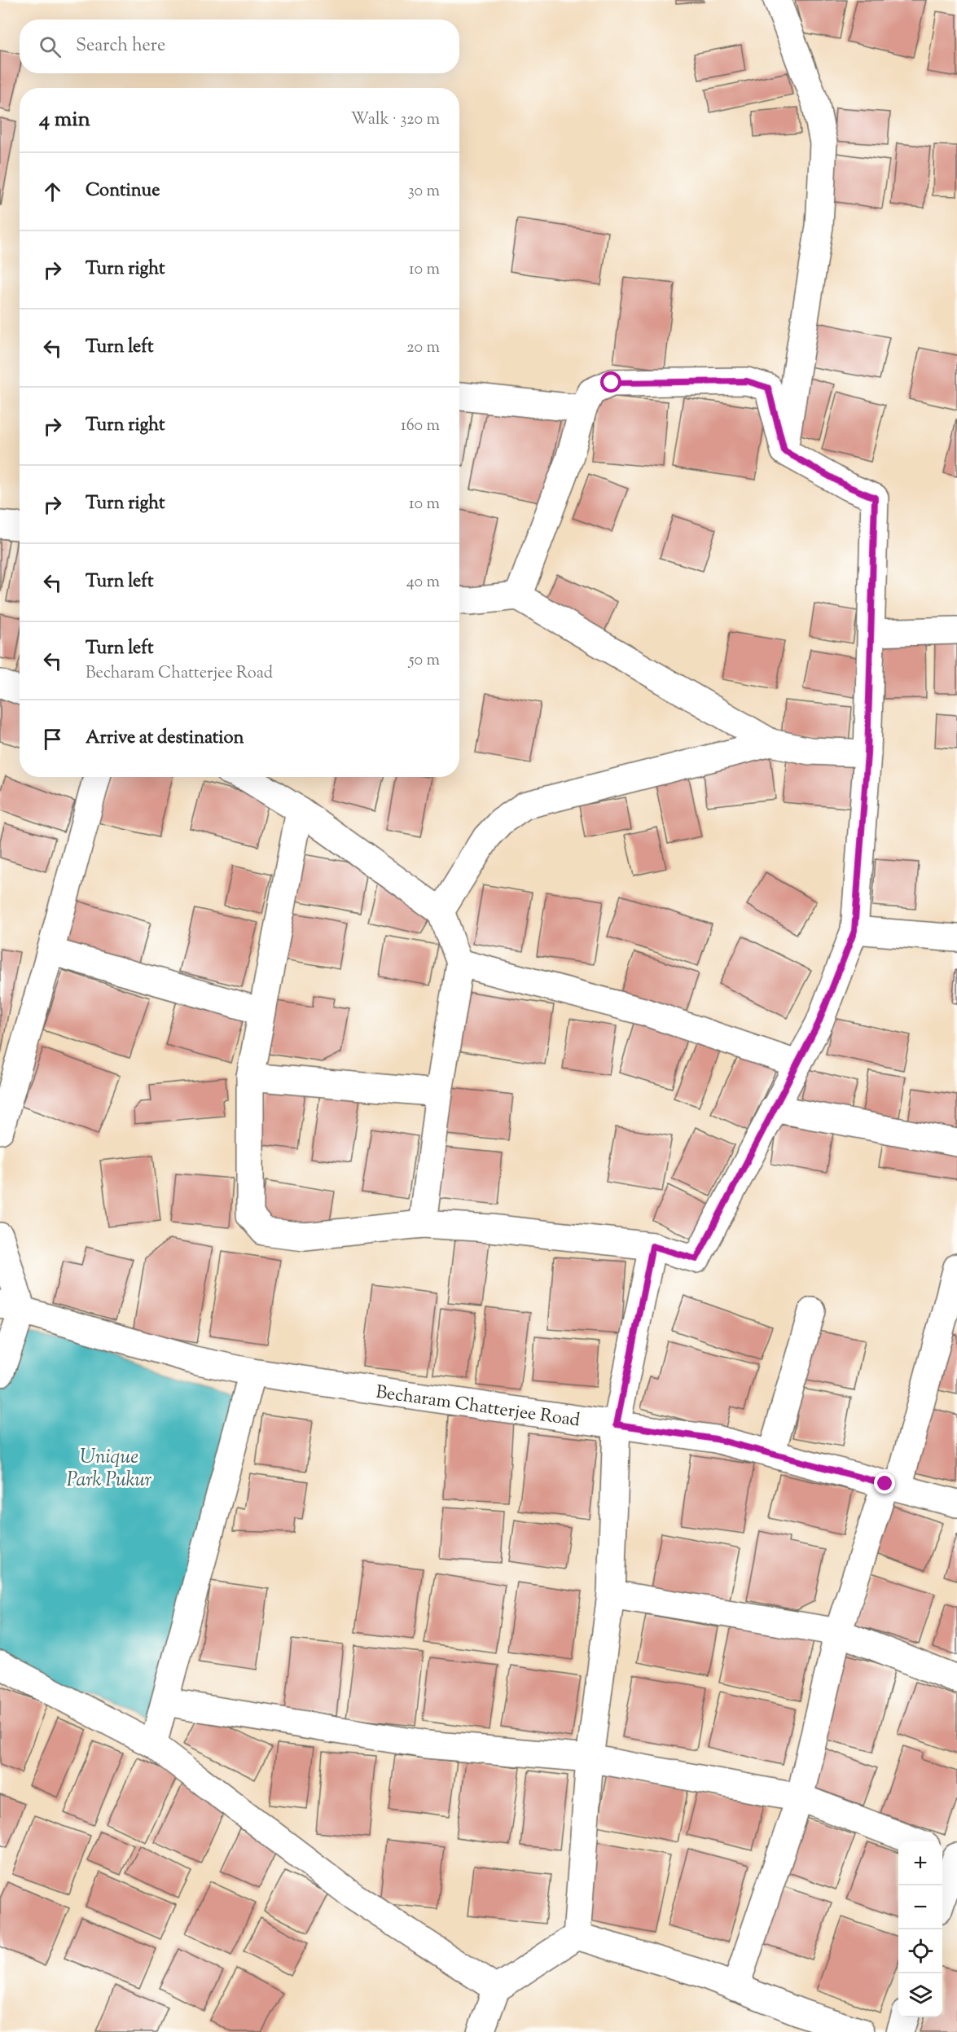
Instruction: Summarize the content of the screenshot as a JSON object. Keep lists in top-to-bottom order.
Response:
{
  "streets": {
    "street": ["Becharam Chatterjee Road"]
  },
  "water": ["Unique Park Pukur"],
  "page": {
    "search": "Search here",
    "heading": ["4 min", "Walk · 320 m"],
    "list": [
      ["Continue", "30 m"],
      ["Turn right", "10 m"],
      ["Turn left", "20 m"],
      ["Turn right", "160 m"],
      ["Turn right", "10 m"],
      ["Turn left", "40 m"],
      ["Turn left", "Becharam Chatterjee Road", "50 m"],
      "Arrive at destination"
    ],
    "map_buttons": ["+", "−"]
  }
}
